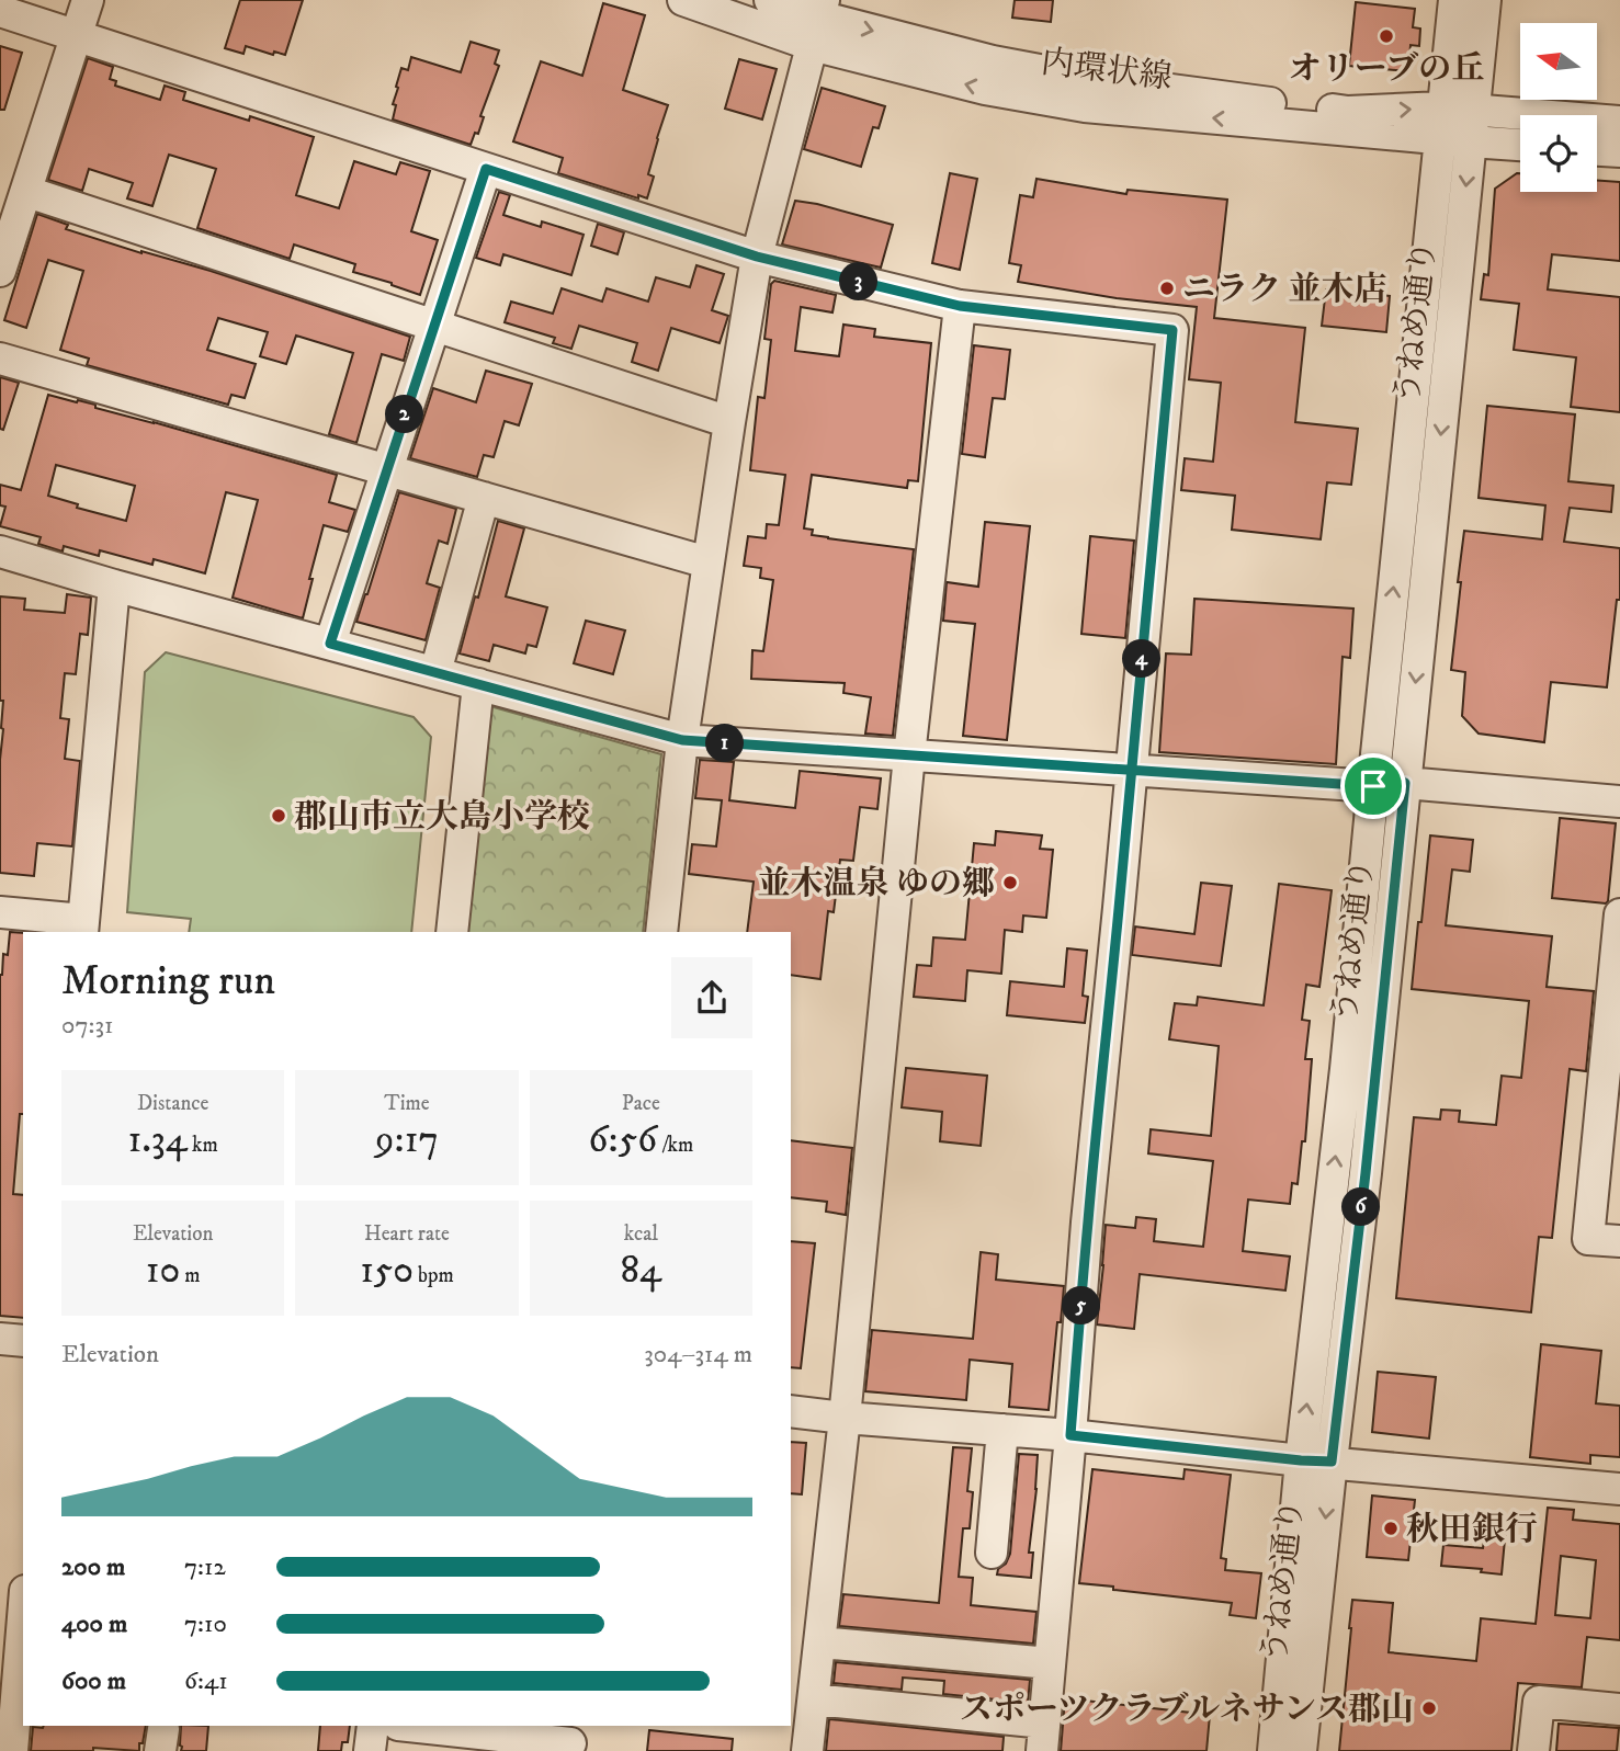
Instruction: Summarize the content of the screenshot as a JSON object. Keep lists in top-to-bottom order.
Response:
{
  "streets": {
    "street": ["内環状線", "うねめ通り"]
  },
  "crossings": [
    ["内環状線", "うねめ通り"]
  ],
  "places": [
    "オリーブの丘",
    "ニラク 並木店",
    "郡山市立大島小学校",
    "並木温泉 ゆの郷",
    "秋田銀行",
    "スポーツクラブルネサンス郡山"
  ],
  "north": "left",
  "page": {
    "pins": [
      "3",
      "2",
      "4",
      "1",
      "6",
      "5"
    ],
    "heading": ["Morning run", "07:31"],
    "stats": [
      ["Distance", "1.34 km"],
      ["Time", "9:17"],
      ["Pace", "6:56 /km"],
      ["Elevation", "10 m"],
      ["Heart rate", "150 bpm"],
      ["kcal", "84"]
    ],
    "chart": ["Elevation", "304–314 m"],
    "list": [
      {
        "name": "200 m",
        "note": "7:12"
      },
      {
        "name": "400 m",
        "note": "7:10"
      },
      {
        "name": "600 m",
        "note": "6:41"
      }
    ]
  }
}
